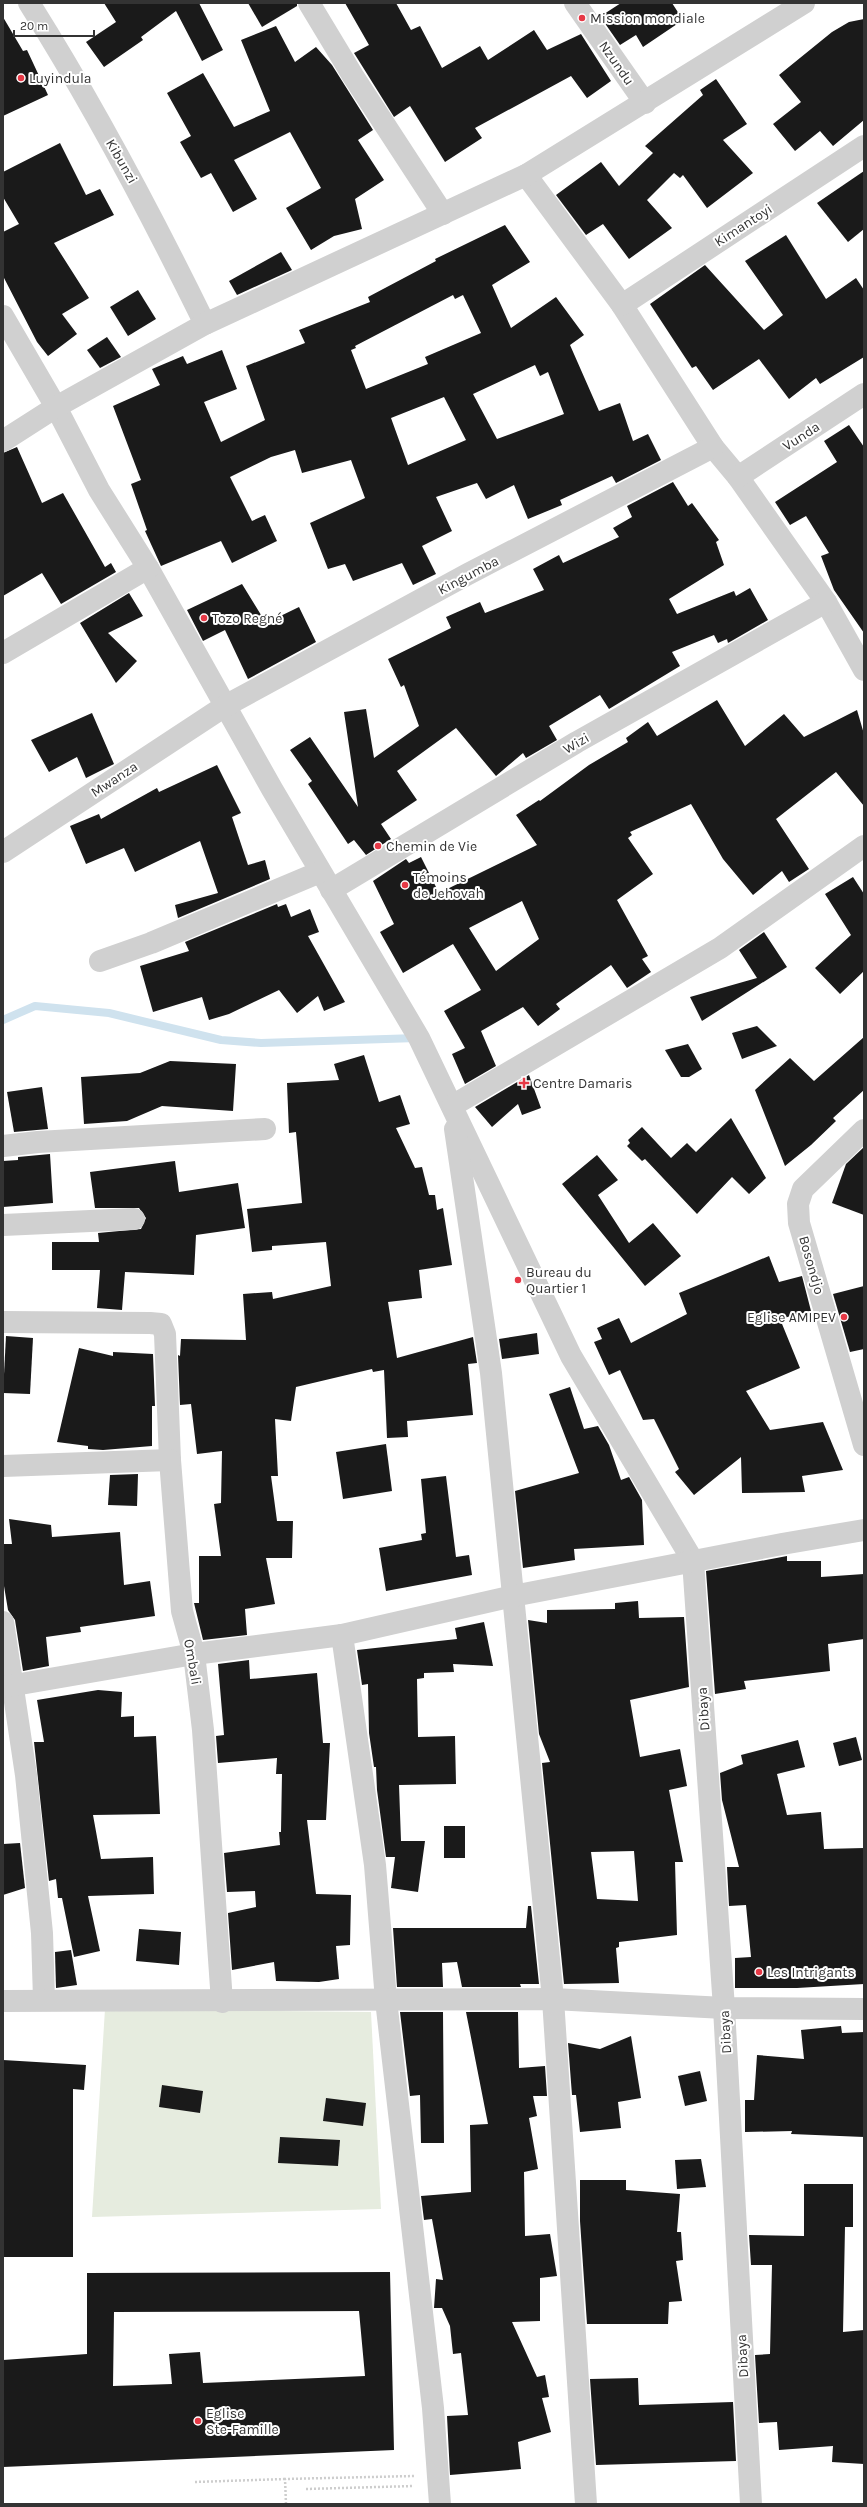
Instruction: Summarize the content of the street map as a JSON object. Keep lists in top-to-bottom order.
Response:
{
  "streets": {
    "street": [
      "Nzundu",
      "Kibunzi",
      "Kimantoyi",
      "Vunda",
      "Kingumba",
      "Wizi",
      "Mwanza",
      "Bosondjo",
      "Ombali",
      "Dibaya"
    ]
  },
  "crossings": [
    ["Kingumba", "Mwanza"]
  ],
  "places": {
    "other": [
      "Mission mondiale",
      "Luyindula",
      "Tozo Regné",
      "Chemin de Vie",
      "Témoins de Jehovah",
      "Bureau du Quartier 1",
      "Eglise AMIPEV",
      "Les Intrigants",
      "Eglise Ste-Famille"
    ],
    "health": ["Centre Damaris"]
  },
  "scale_bar": "20 m"
}
